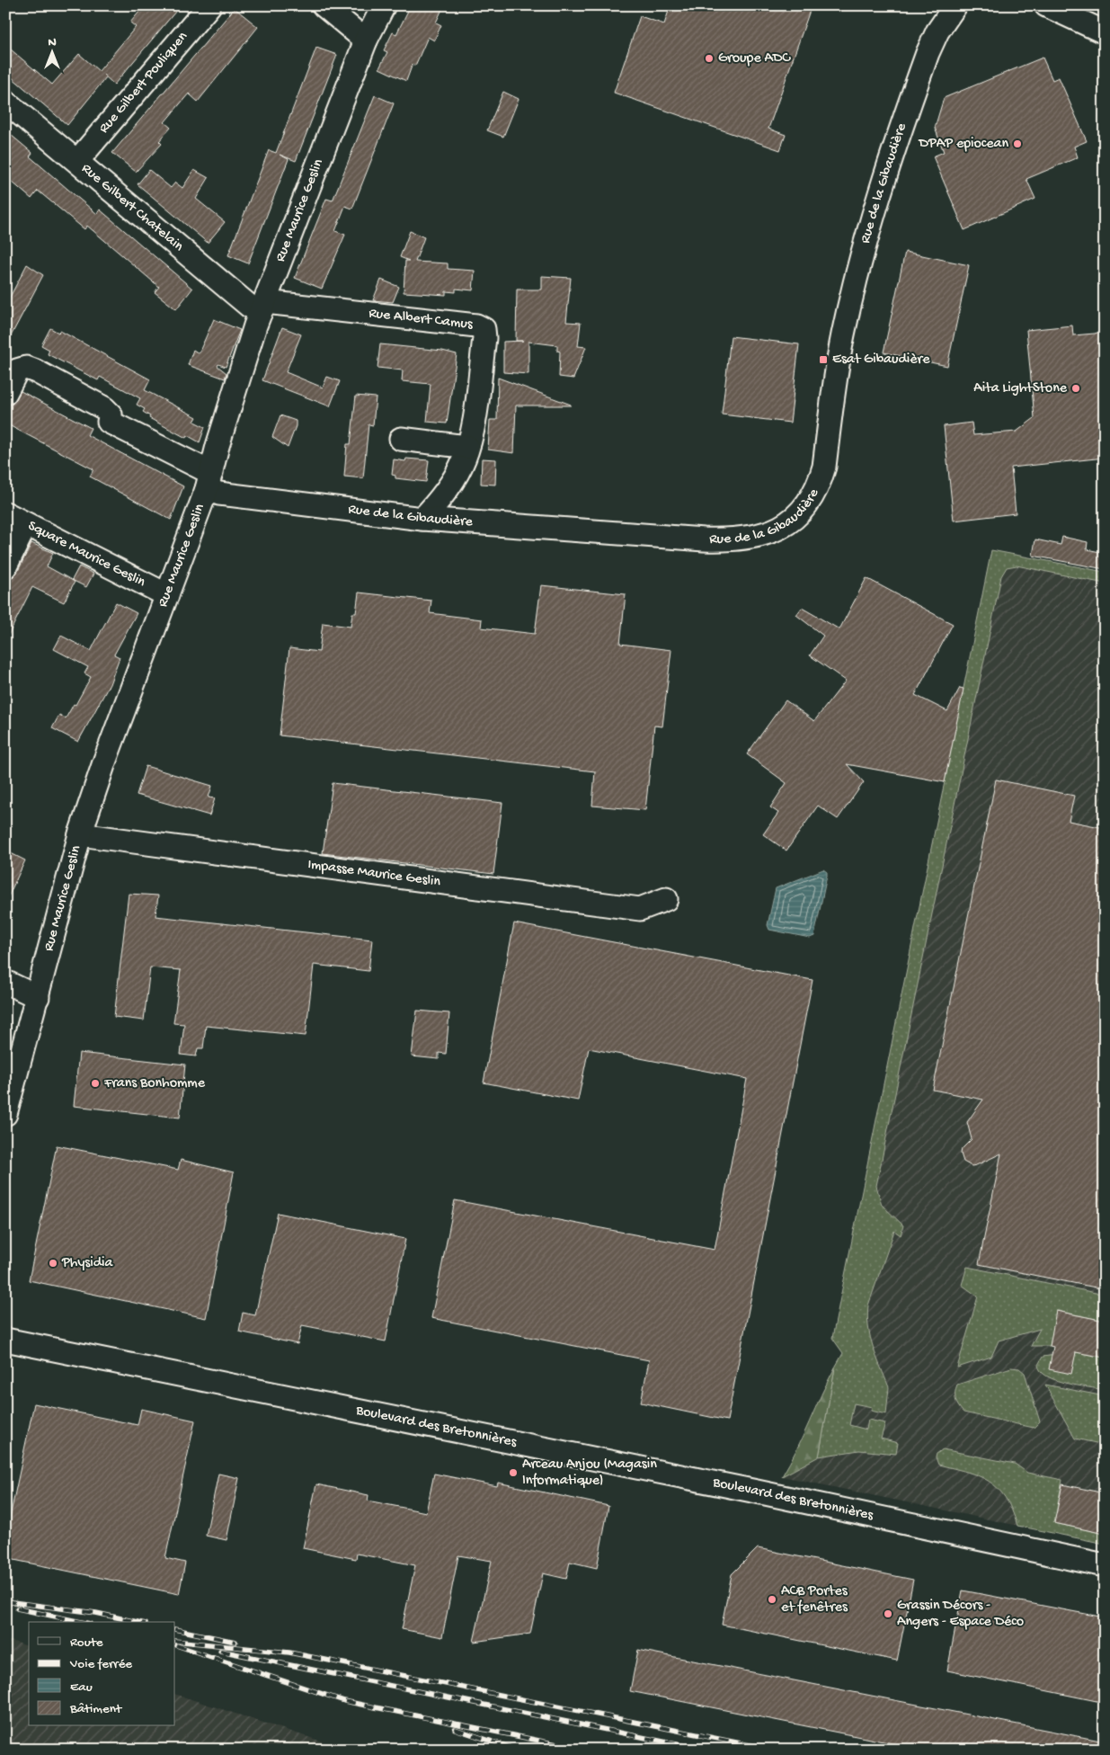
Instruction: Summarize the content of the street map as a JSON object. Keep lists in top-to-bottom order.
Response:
{
  "streets": {
    "street": [
      "Rue Gilbert Pouliquen",
      "Rue de la Gibaudière",
      "Rue Gilbert Chatelain",
      "Rue Maurice Geslin",
      "Rue Albert Camus",
      "Square Maurice Geslin",
      "Impasse Maurice Geslin",
      "Boulevard des Bretonnières"
    ]
  },
  "crossings": [
    ["Rue Gilbert Pouliquen", "Rue Gilbert Chatelain"],
    ["Rue de la Gibaudière", "Rue Maurice Geslin"],
    ["Rue de la Gibaudière", "Rue Albert Camus"],
    ["Rue Gilbert Chatelain", "Rue Maurice Geslin"],
    ["Rue Gilbert Chatelain", "Rue Albert Camus"],
    ["Rue Maurice Geslin", "Rue Albert Camus"],
    ["Rue Maurice Geslin", "Square Maurice Geslin"],
    ["Rue Maurice Geslin", "Impasse Maurice Geslin"]
  ],
  "places": {
    "other": [
      "Groupe ADC",
      "DPAP epiocean",
      "Aita LightStone",
      "Frans Bonhomme",
      "Physidia",
      "Arceau Anjou (Magasin Informatique)",
      "ACB Portes et fenêtres",
      "Grassin Décors - Angers - Espace Déco"
    ],
    "transit": ["Esat Gibaudière"]
  },
  "legend": [
    "Route",
    "Voie ferrée",
    "Eau",
    "Bâtiment"
  ],
  "north": "top"
}
